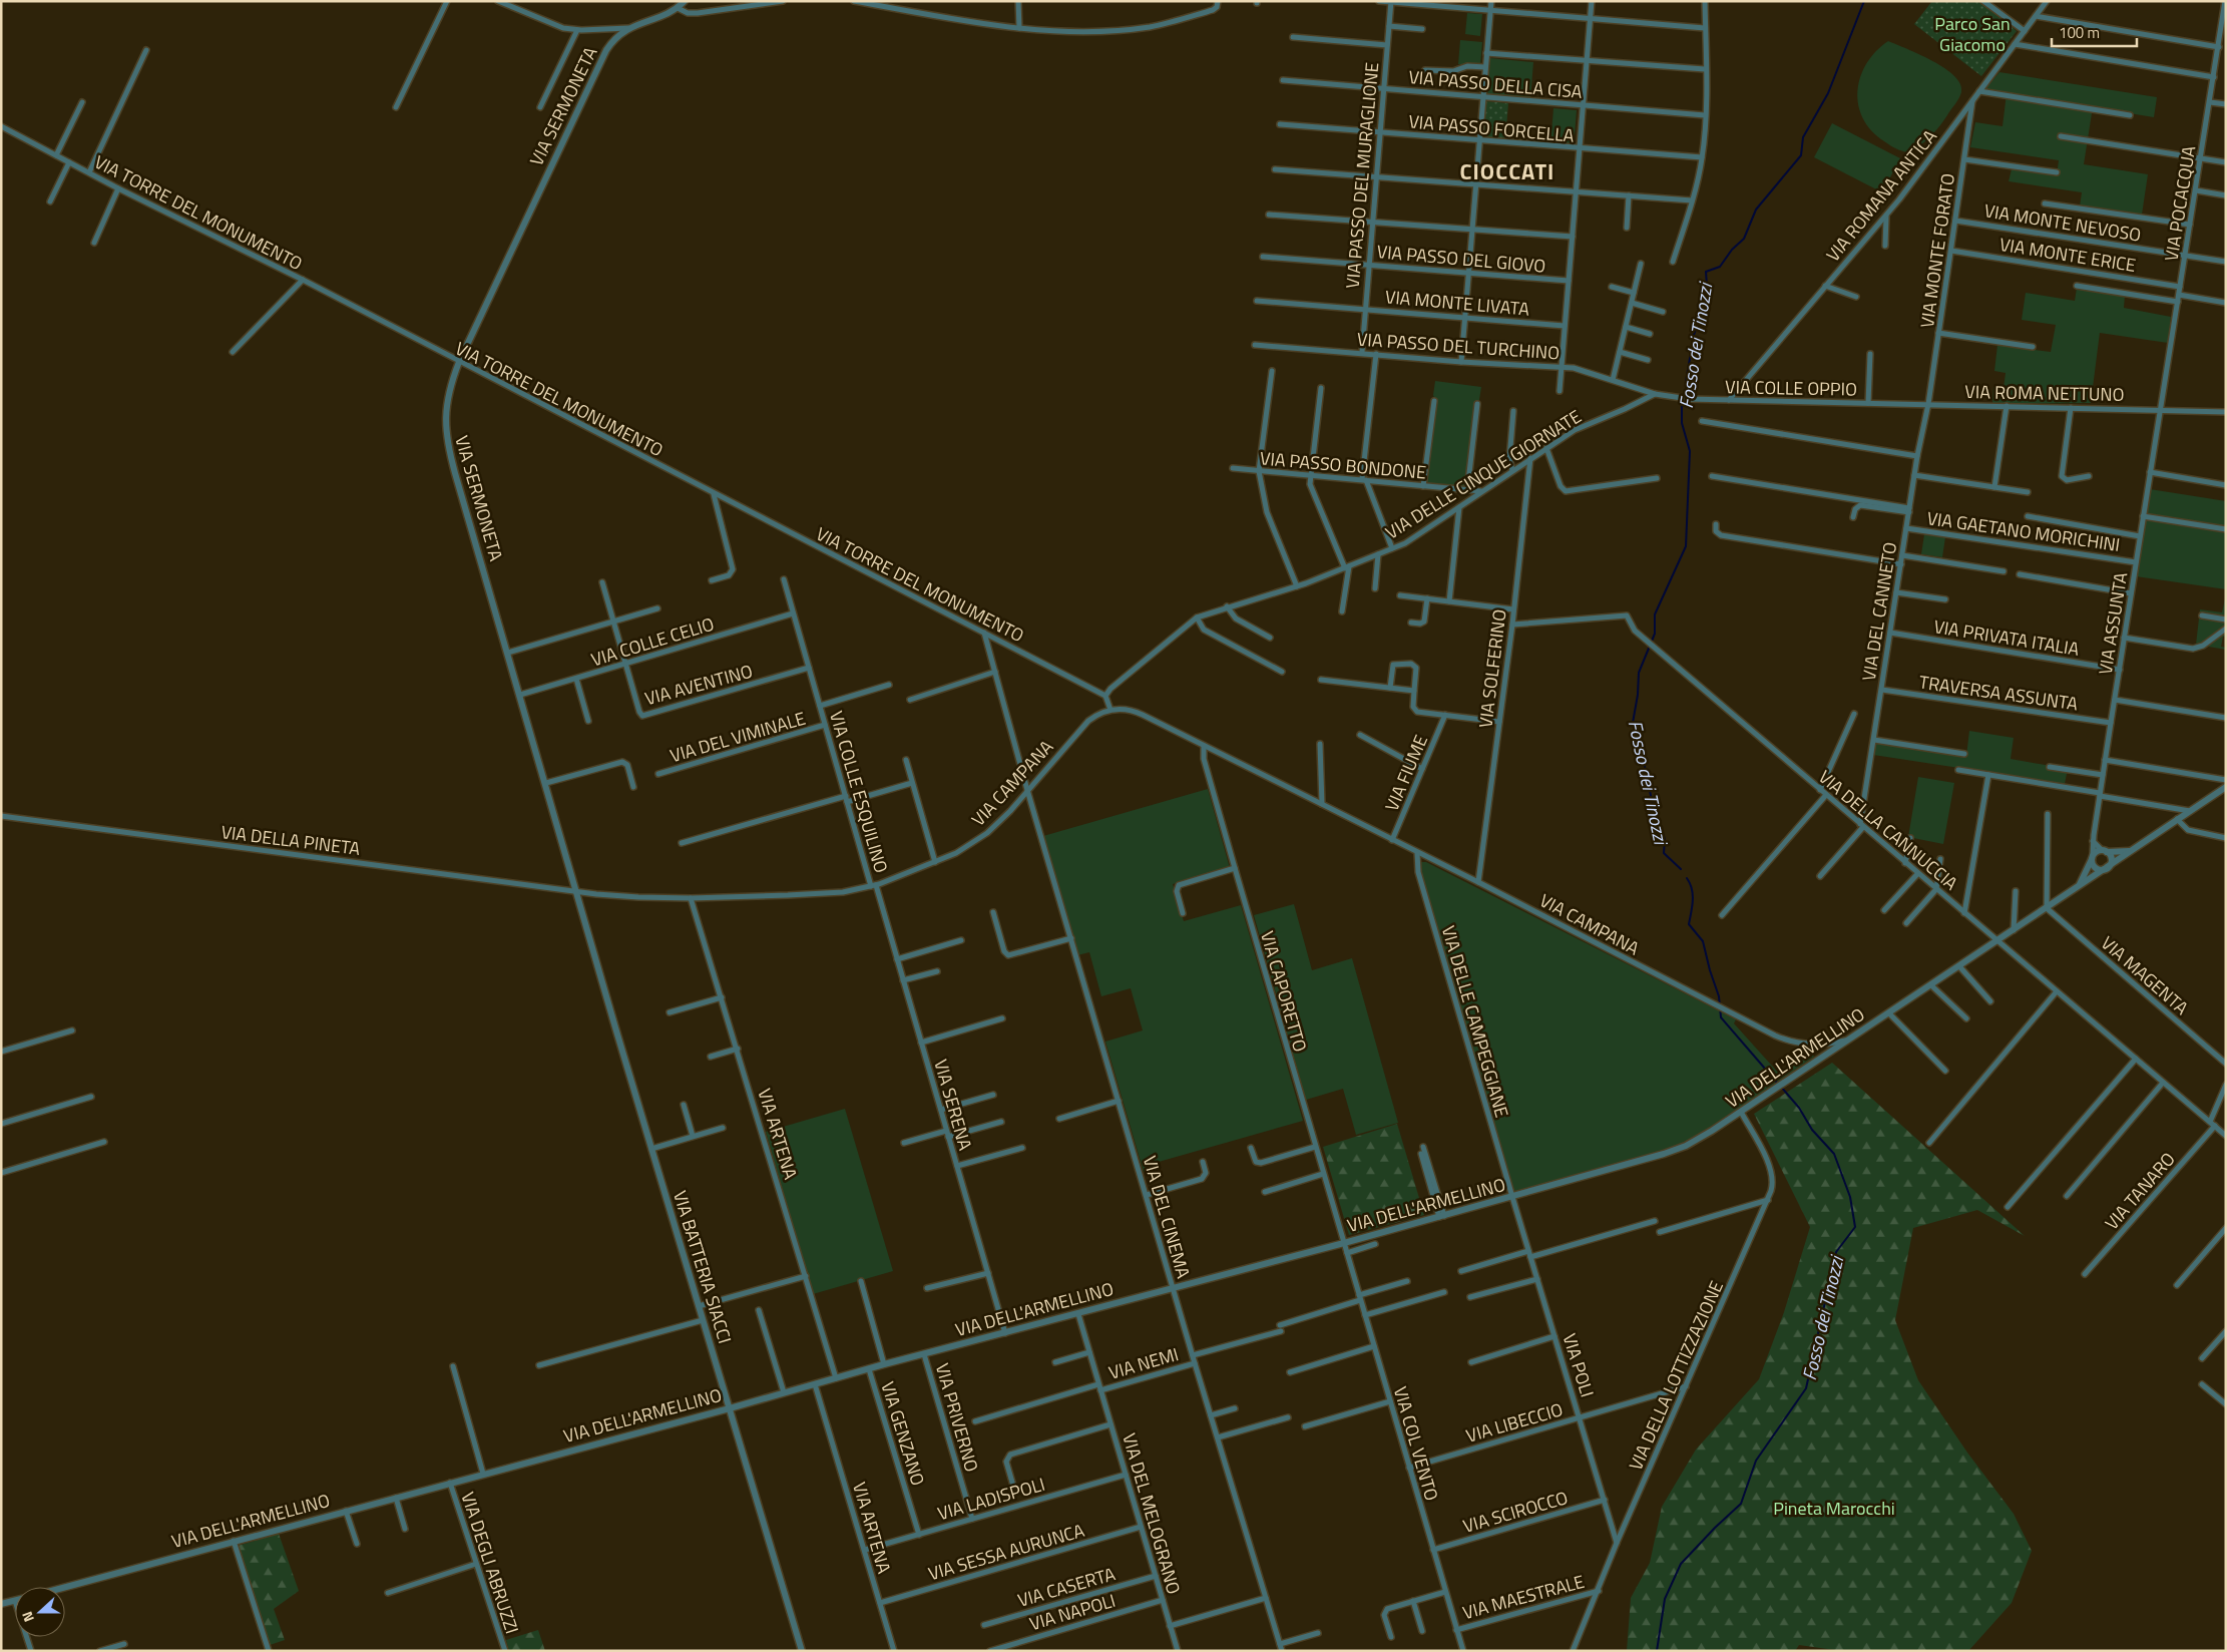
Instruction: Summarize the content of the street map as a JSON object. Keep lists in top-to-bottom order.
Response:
{
  "streets": {
    "street": [
      "VIA PASSO DELLA CISA",
      "VIA SERMONETA",
      "VIA PASSO FORCELLA",
      "VIA PASSO DEL MURAGLIONE",
      "VIA ROMANA ANTICA",
      "VIA POCACQUA",
      "VIA TORRE DEL MONUMENTO",
      "VIA MONTE NEVOSO",
      "VIA MONTE FORATO",
      "VIA MONTE ERICE",
      "VIA PASSO DEL GIOVO",
      "VIA MONTE LIVATA",
      "VIA PASSO DEL TURCHINO",
      "VIA COLLE OPPIO",
      "VIA ROMA NETTUNO",
      "VIA PASSO BONDONE",
      "VIA DELLE CINQUE GIORNATE",
      "VIA GAETANO MORICHINI",
      "VIA DEL CANNETO",
      "VIA ASSUNTA",
      "VIA PRIVATA ITALIA",
      "VIA COLLE CELIO",
      "VIA SOLFERINO",
      "VIA AVENTINO",
      "TRAVERSA ASSUNTA",
      "VIA DEL VIMINALE",
      "VIA FIUME",
      "VIA CAMPANA",
      "VIA COLLE ESQUILINO",
      "VIA DELLA CANNUCCIA",
      "VIA DELLA PINETA",
      "VIA MAGENTA",
      "VIA CAPORETTO",
      "VIA DELLE CAMPEGGIANE",
      "VIA DELL'ARMELLINO",
      "VIA SERENA",
      "VIA ARTENA",
      "VIA TANARO",
      "VIA DEL CINEMA",
      "VIA BATTERIA SIACCI",
      "VIA NEMI",
      "VIA POLI",
      "VIA DELLA LOTTIZZAZIONE",
      "VIA PRIVERNO",
      "VIA LIBECCIO",
      "VIA GENZANO",
      "VIA COL VENTO",
      "VIA LADISPOLI",
      "VIA SCIROCCO",
      "VIA DEL MELOGRANO",
      "VIA SESSA AURUNCA",
      "VIA DEGLI ABRUZZI",
      "VIA CASERTA",
      "VIA MAESTRALE",
      "VIA NAPOLI"
    ]
  },
  "crossings": [
    ["VIA PASSO DELLA CISA", "VIA PASSO DEL MURAGLIONE"],
    ["VIA SERMONETA", "VIA TORRE DEL MONUMENTO"],
    ["VIA SERMONETA", "VIA COLLE CELIO"],
    ["VIA SERMONETA", "VIA CAMPANA"],
    ["VIA SERMONETA", "VIA DELLA PINETA"],
    ["VIA SERMONETA", "VIA BATTERIA SIACCI"],
    ["VIA PASSO FORCELLA", "VIA PASSO DEL MURAGLIONE"],
    ["VIA PASSO DEL MURAGLIONE", "VIA PASSO DEL GIOVO"],
    ["VIA PASSO DEL MURAGLIONE", "VIA MONTE LIVATA"],
    ["VIA PASSO DEL MURAGLIONE", "VIA PASSO DEL TURCHINO"],
    ["VIA ROMANA ANTICA", "VIA MONTE FORATO"],
    ["VIA ROMANA ANTICA", "VIA COLLE OPPIO"],
    ["VIA POCACQUA", "VIA MONTE NEVOSO"],
    ["VIA POCACQUA", "VIA MONTE ERICE"],
    ["VIA POCACQUA", "VIA ROMA NETTUNO"],
    ["VIA POCACQUA", "VIA ASSUNTA"],
    ["VIA TORRE DEL MONUMENTO", "VIA DELLE CINQUE GIORNATE"],
    ["VIA TORRE DEL MONUMENTO", "VIA DEL CINEMA"],
    ["VIA MONTE NEVOSO", "VIA MONTE FORATO"],
    ["VIA MONTE FORATO", "VIA MONTE ERICE"],
    ["VIA MONTE FORATO", "VIA COLLE OPPIO"],
    ["VIA MONTE FORATO", "VIA ROMA NETTUNO"],
    ["VIA MONTE FORATO", "VIA DEL CANNETO"],
    ["VIA PASSO DEL TURCHINO", "VIA COLLE OPPIO"],
    ["VIA PASSO DEL TURCHINO", "VIA DELLE CINQUE GIORNATE"],
    ["VIA COLLE OPPIO", "VIA ROMA NETTUNO"],
    ["VIA COLLE OPPIO", "VIA DELLE CINQUE GIORNATE"],
    ["VIA COLLE OPPIO", "VIA DEL CANNETO"],
    ["VIA ROMA NETTUNO", "VIA DEL CANNETO"],
    ["VIA ROMA NETTUNO", "VIA ASSUNTA"],
    ["VIA PASSO BONDONE", "VIA DELLE CINQUE GIORNATE"],
    ["VIA DELLE CINQUE GIORNATE", "VIA SOLFERINO"],
    ["VIA GAETANO MORICHINI", "VIA DEL CANNETO"],
    ["VIA GAETANO MORICHINI", "VIA ASSUNTA"],
    ["VIA DEL CANNETO", "VIA PRIVATA ITALIA"],
    ["VIA DEL CANNETO", "TRAVERSA ASSUNTA"],
    ["VIA DEL CANNETO", "VIA DELLA CANNUCCIA"],
    ["VIA ASSUNTA", "VIA PRIVATA ITALIA"],
    ["VIA ASSUNTA", "TRAVERSA ASSUNTA"],
    ["VIA COLLE CELIO", "VIA AVENTINO"],
    ["VIA COLLE CELIO", "VIA COLLE ESQUILINO"],
    ["VIA SOLFERINO", "VIA CAMPANA"],
    ["VIA SOLFERINO", "VIA DELLA CANNUCCIA"],
    ["VIA AVENTINO", "VIA COLLE ESQUILINO"],
    ["VIA DEL VIMINALE", "VIA COLLE ESQUILINO"],
    ["VIA FIUME", "VIA CAMPANA"],
    ["VIA CAMPANA", "VIA COLLE ESQUILINO"],
    ["VIA CAMPANA", "VIA DELLA PINETA"],
    ["VIA CAMPANA", "VIA CAPORETTO"],
    ["VIA CAMPANA", "VIA DELLE CAMPEGGIANE"],
    ["VIA CAMPANA", "VIA DELL'ARMELLINO"],
    ["VIA CAMPANA", "VIA SERENA"],
    ["VIA CAMPANA", "VIA ARTENA"],
    ["VIA CAMPANA", "VIA DEL CINEMA"],
    ["VIA CAMPANA", "VIA BATTERIA SIACCI"],
    ["VIA COLLE ESQUILINO", "VIA SERENA"],
    ["VIA DELLA CANNUCCIA", "VIA DELL'ARMELLINO"],
    ["VIA DELLA CANNUCCIA", "VIA TANARO"],
    ["VIA DELLA PINETA", "VIA BATTERIA SIACCI"],
    ["VIA MAGENTA", "VIA DELL'ARMELLINO"],
    ["VIA CAPORETTO", "VIA DELL'ARMELLINO"],
    ["VIA CAPORETTO", "VIA COL VENTO"],
    ["VIA DELLE CAMPEGGIANE", "VIA DELL'ARMELLINO"],
    ["VIA DELLE CAMPEGGIANE", "VIA POLI"],
    ["VIA DELL'ARMELLINO", "VIA SERENA"],
    ["VIA DELL'ARMELLINO", "VIA ARTENA"],
    ["VIA DELL'ARMELLINO", "VIA DEL CINEMA"],
    ["VIA DELL'ARMELLINO", "VIA BATTERIA SIACCI"],
    ["VIA DELL'ARMELLINO", "VIA POLI"],
    ["VIA DELL'ARMELLINO", "VIA DELLA LOTTIZZAZIONE"],
    ["VIA DELL'ARMELLINO", "VIA PRIVERNO"],
    ["VIA DELL'ARMELLINO", "VIA GENZANO"],
    ["VIA DELL'ARMELLINO", "VIA COL VENTO"],
    ["VIA DELL'ARMELLINO", "VIA DEL MELOGRANO"],
    ["VIA DELL'ARMELLINO", "VIA DEGLI ABRUZZI"],
    ["VIA ARTENA", "VIA LADISPOLI"],
    ["VIA ARTENA", "VIA SESSA AURUNCA"],
    ["VIA DEL CINEMA", "VIA NEMI"],
    ["VIA NEMI", "VIA DEL MELOGRANO"],
    ["VIA POLI", "VIA DELLA LOTTIZZAZIONE"],
    ["VIA POLI", "VIA LIBECCIO"],
    ["VIA POLI", "VIA SCIROCCO"],
    ["VIA DELLA LOTTIZZAZIONE", "VIA LIBECCIO"],
    ["VIA DELLA LOTTIZZAZIONE", "VIA MAESTRALE"],
    ["VIA PRIVERNO", "VIA LADISPOLI"],
    ["VIA LIBECCIO", "VIA COL VENTO"],
    ["VIA GENZANO", "VIA LADISPOLI"],
    ["VIA COL VENTO", "VIA SCIROCCO"],
    ["VIA COL VENTO", "VIA MAESTRALE"],
    ["VIA LADISPOLI", "VIA DEL MELOGRANO"],
    ["VIA DEL MELOGRANO", "VIA SESSA AURUNCA"],
    ["VIA DEL MELOGRANO", "VIA CASERTA"],
    ["VIA DEL MELOGRANO", "VIA NAPOLI"]
  ],
  "districts": ["CIOCCATI"],
  "water": ["Fosso dei Tinozzi"],
  "parks": ["Parco San Giacomo", "Pineta Marocchi"],
  "scale_bar": "100 m",
  "north": "left"
}
